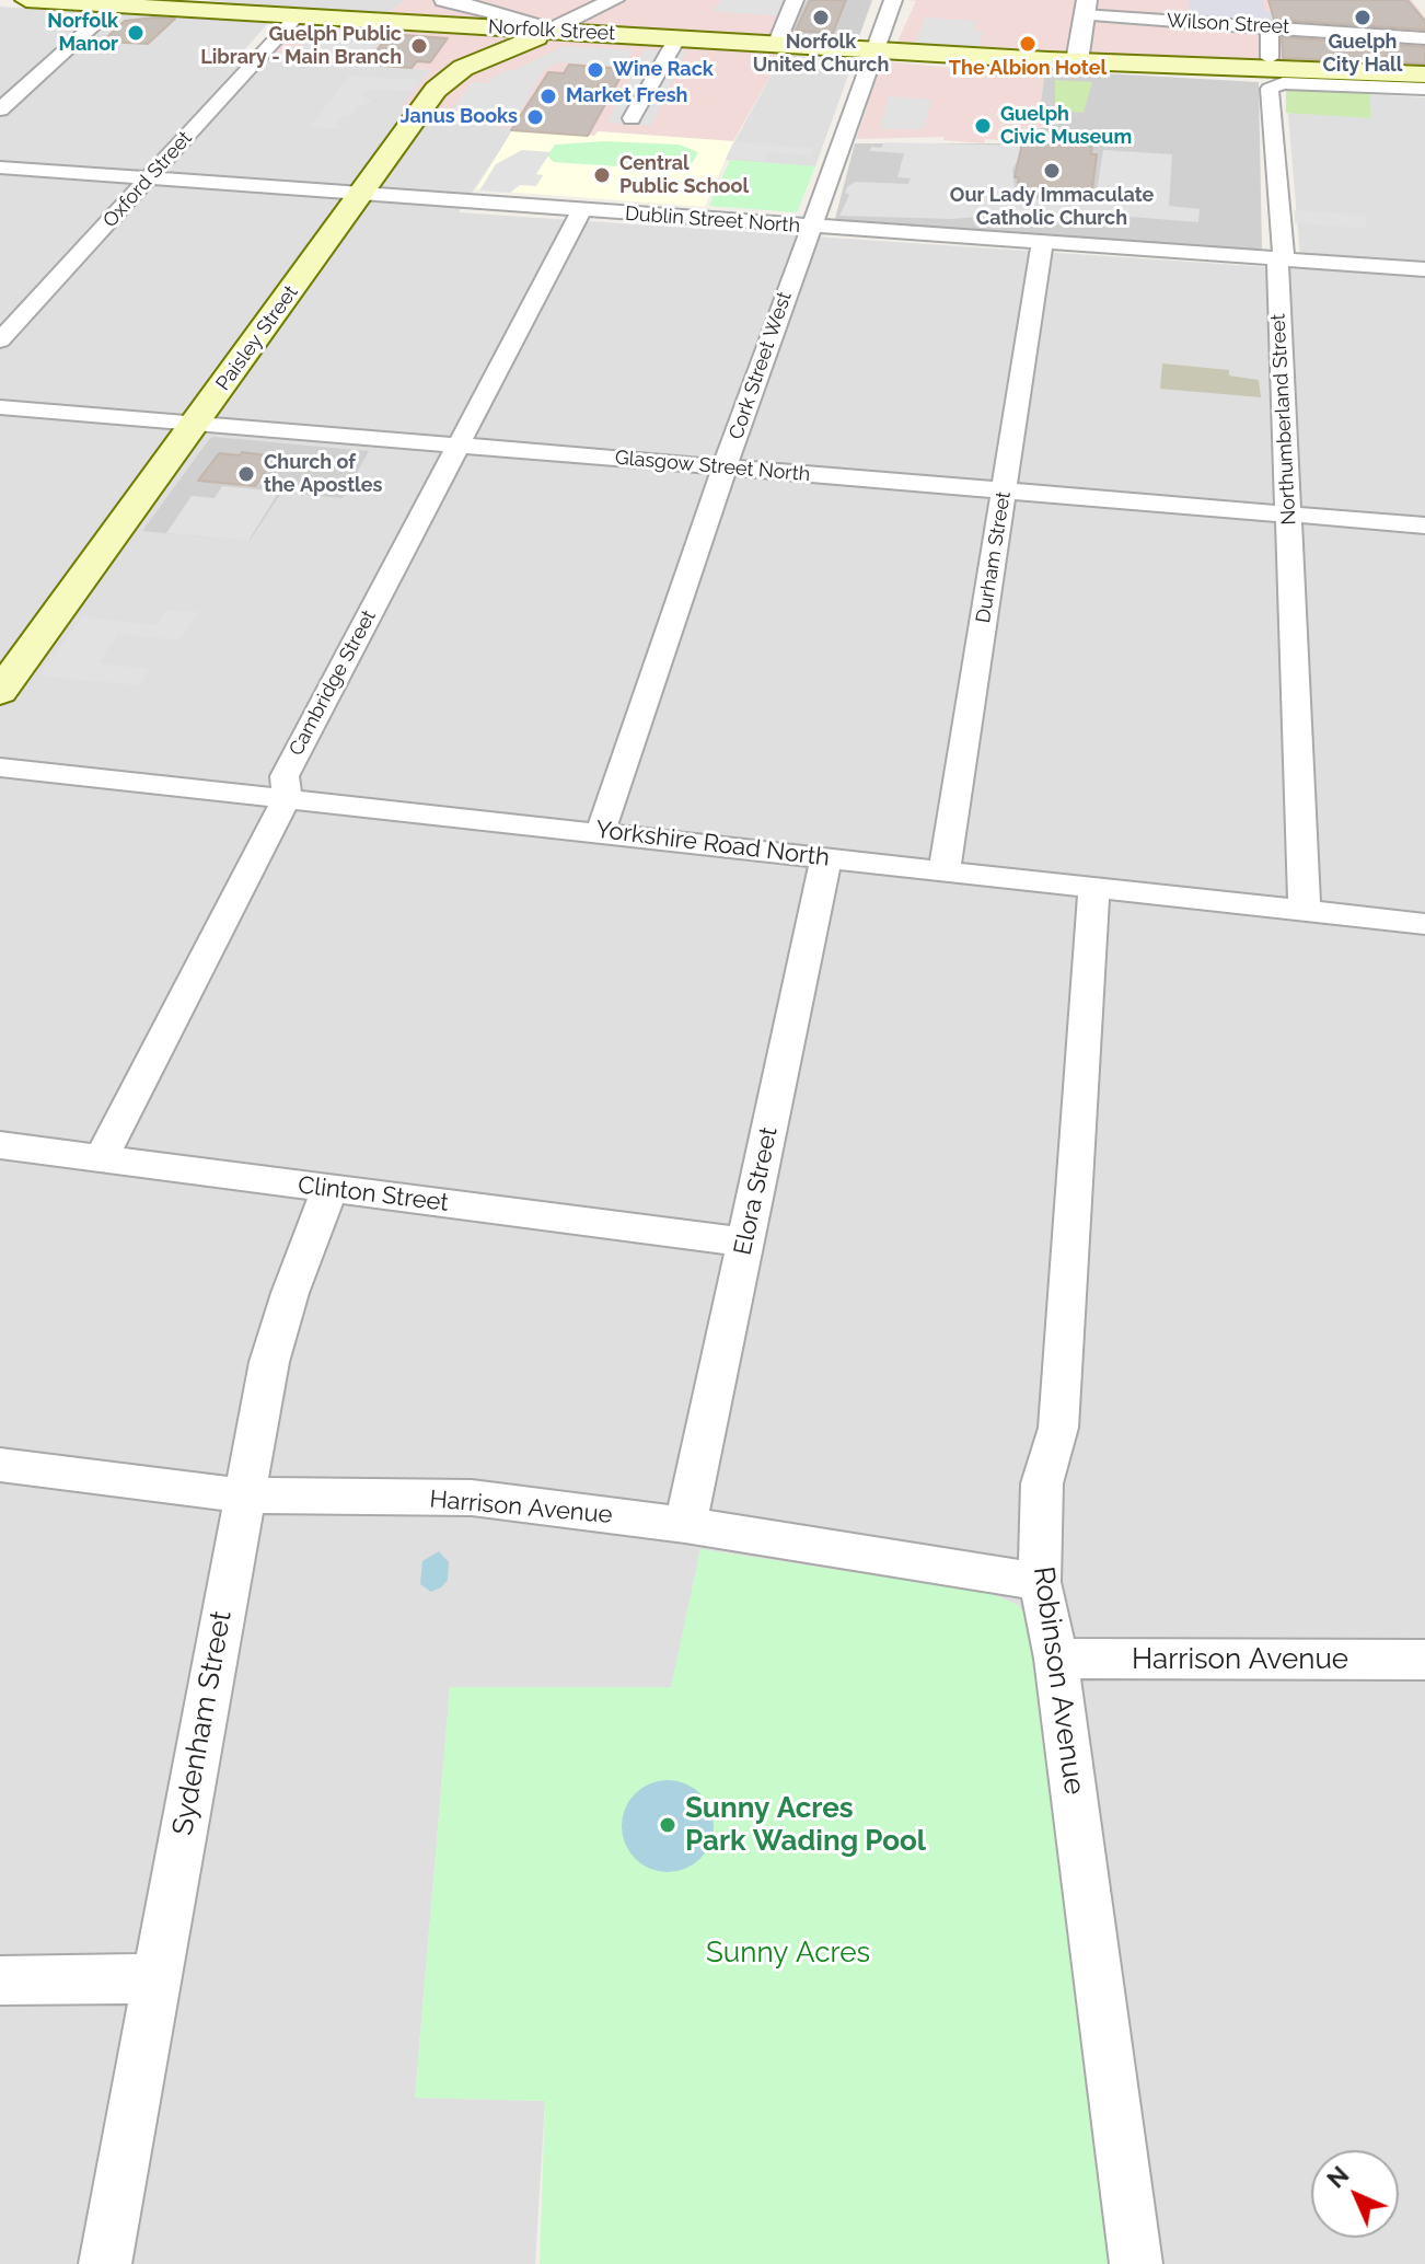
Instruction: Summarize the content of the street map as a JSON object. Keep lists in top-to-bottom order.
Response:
{
  "streets": {
    "main road": ["Norfolk Street", "Paisley Street"],
    "street": [
      "Wilson Street",
      "Oxford Street",
      "Dublin Street North",
      "Cork Street West",
      "Northumberland Street",
      "Glasgow Street North",
      "Durham Street",
      "Cambridge Street",
      "Yorkshire Road North",
      "Elora Street",
      "Clinton Street",
      "Harrison Avenue",
      "Robinson Avenue",
      "Sydenham Street"
    ]
  },
  "crossings": [
    ["Norfolk Street", "Oxford Street"],
    ["Norfolk Street", "Paisley Street"],
    ["Norfolk Street", "Cork Street West"],
    ["Oxford Street", "Dublin Street North"],
    ["Dublin Street North", "Paisley Street"],
    ["Dublin Street North", "Cork Street West"],
    ["Dublin Street North", "Northumberland Street"],
    ["Dublin Street North", "Durham Street"],
    ["Dublin Street North", "Cambridge Street"],
    ["Paisley Street", "Glasgow Street North"],
    ["Cork Street West", "Glasgow Street North"],
    ["Cork Street West", "Yorkshire Road North"],
    ["Northumberland Street", "Glasgow Street North"],
    ["Northumberland Street", "Yorkshire Road North"],
    ["Glasgow Street North", "Durham Street"],
    ["Glasgow Street North", "Cambridge Street"],
    ["Durham Street", "Yorkshire Road North"],
    ["Cambridge Street", "Yorkshire Road North"],
    ["Cambridge Street", "Clinton Street"],
    ["Yorkshire Road North", "Elora Street"],
    ["Yorkshire Road North", "Robinson Avenue"],
    ["Elora Street", "Clinton Street"],
    ["Elora Street", "Harrison Avenue"],
    ["Clinton Street", "Sydenham Street"],
    ["Harrison Avenue", "Robinson Avenue"],
    ["Harrison Avenue", "Sydenham Street"]
  ],
  "parks": ["Sunny Acres"],
  "places": [
    "Norfolk United Church",
    "Guelph City Hall",
    "Norfolk Manor",
    "The Albion Hotel",
    "Guelph Public Library - Main Branch",
    "Wine Rack",
    "Market Fresh",
    "Janus Books",
    "Guelph Civic Museum",
    "Our Lady Immaculate Catholic Church",
    "Central Public School",
    "Church of the Apostles",
    "Sunny Acres Park Wading Pool"
  ],
  "north": "top left"
}
